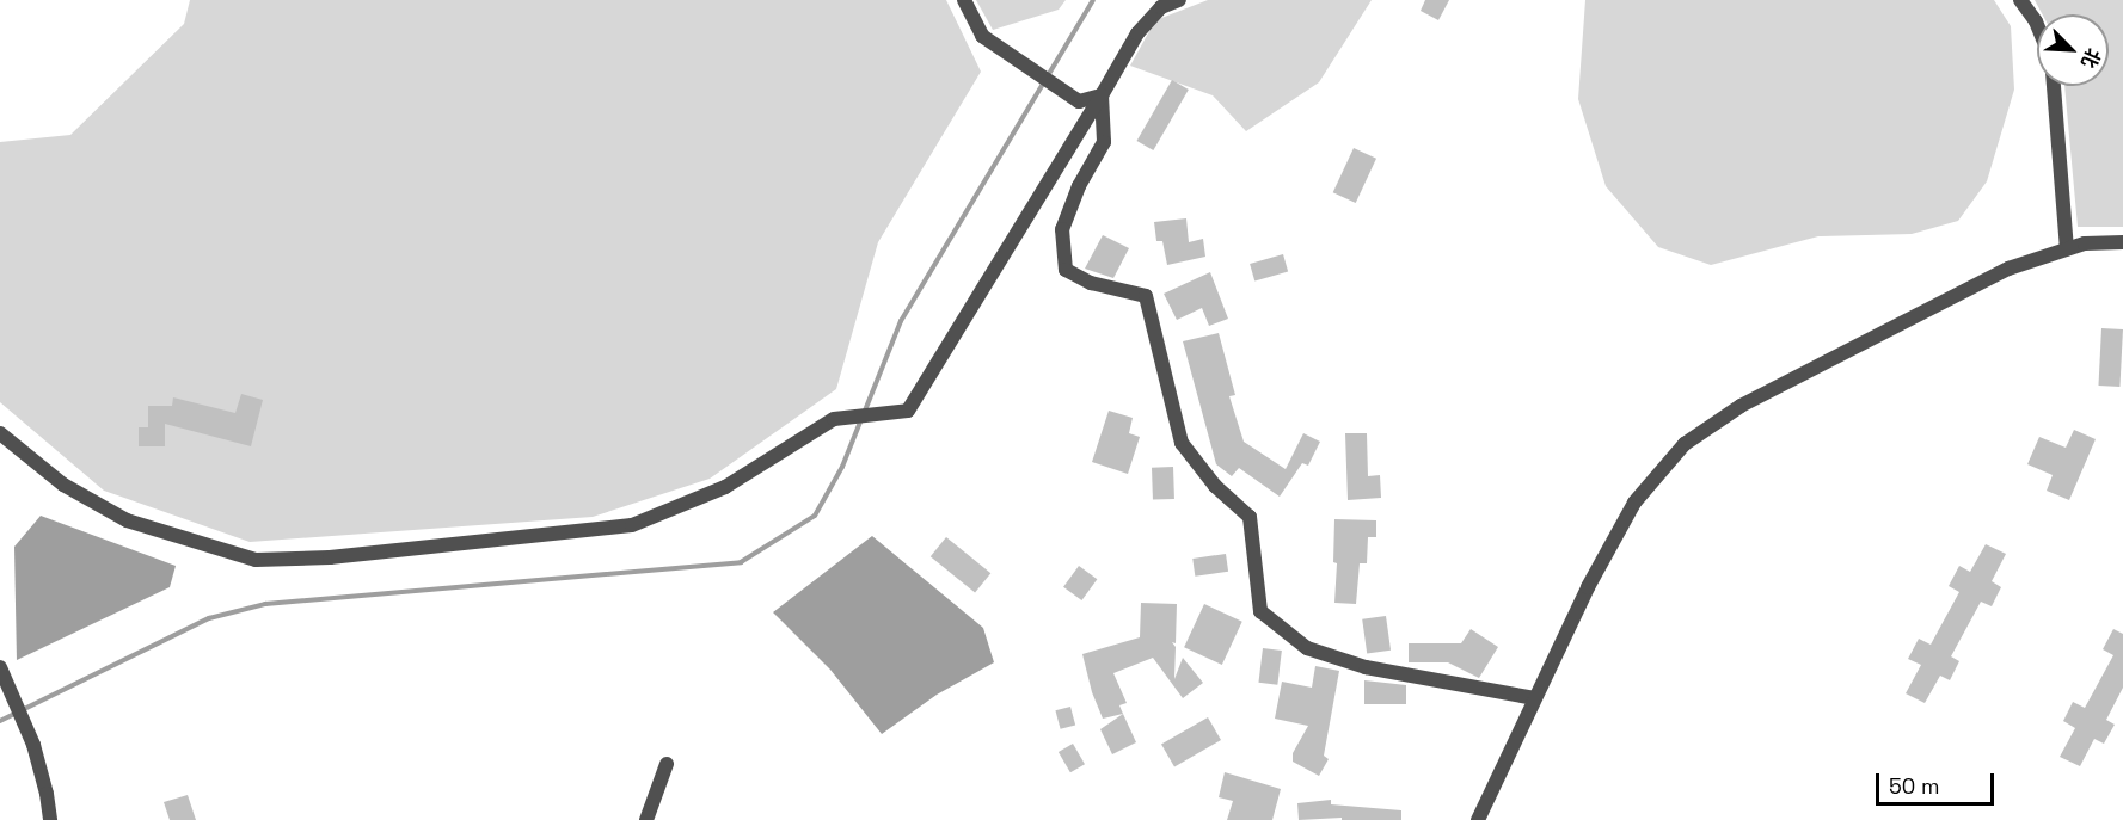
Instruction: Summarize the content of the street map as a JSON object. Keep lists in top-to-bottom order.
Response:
{
  "scale_bar": "50 m",
  "north": "bottom right"
}
